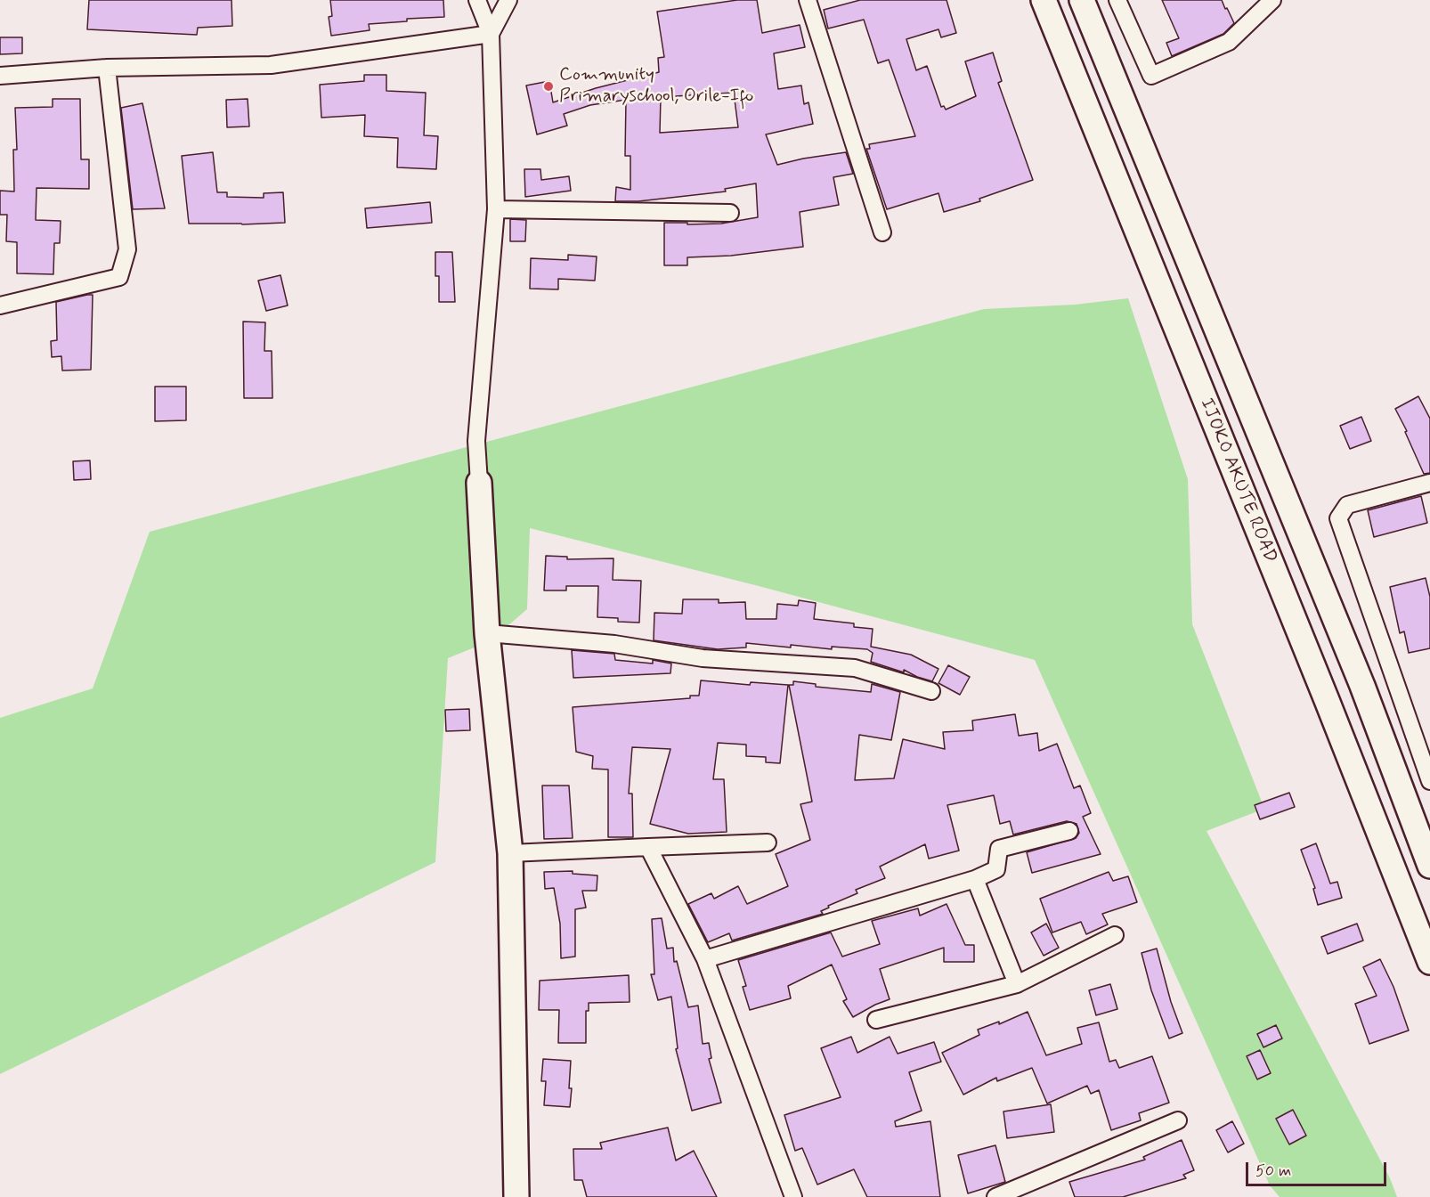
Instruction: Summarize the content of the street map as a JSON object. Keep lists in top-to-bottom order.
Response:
{
  "streets": {
    "main road": ["IJOKO AKUTE ROAD"]
  },
  "places": ["Community Primaryschool, Orile-Ifo"],
  "scale_bar": "50 m"
}
